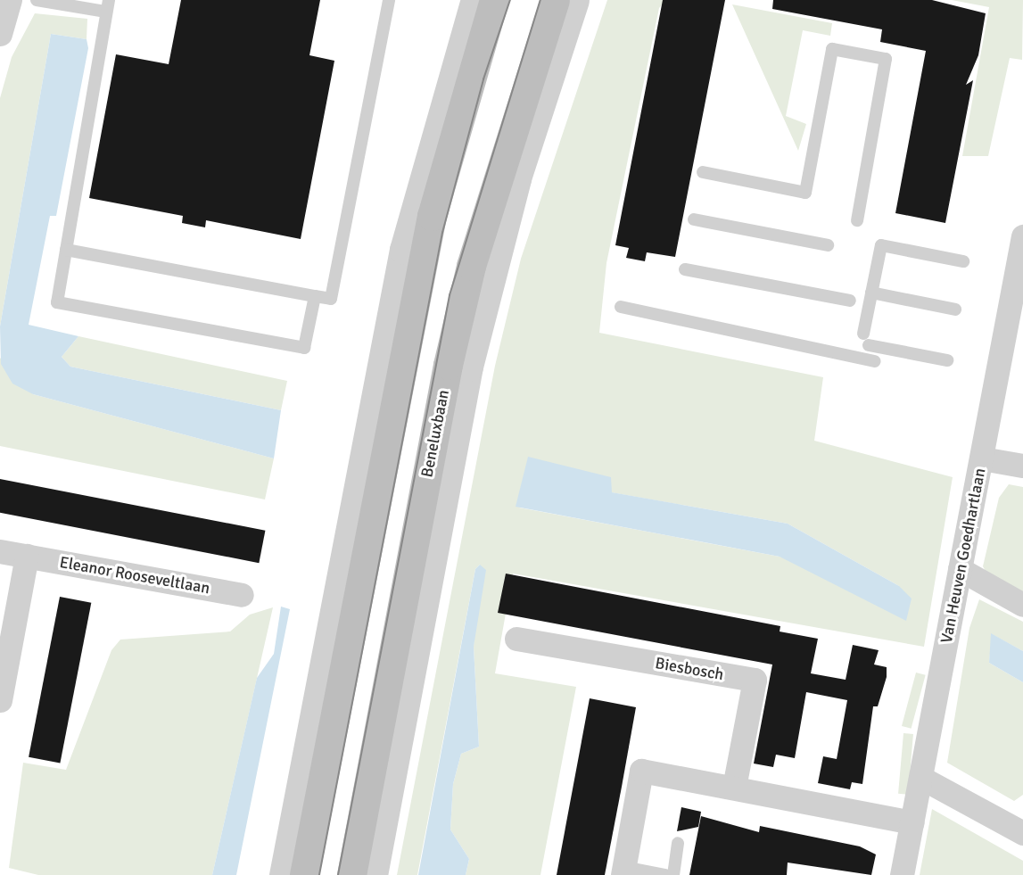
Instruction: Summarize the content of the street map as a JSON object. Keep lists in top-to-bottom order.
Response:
{
  "streets": {
    "main road": ["Beneluxbaan"],
    "street": ["Van Heuven Goedhartlaan", "Eleanor Rooseveltlaan", "Biesbosch"]
  }
}
